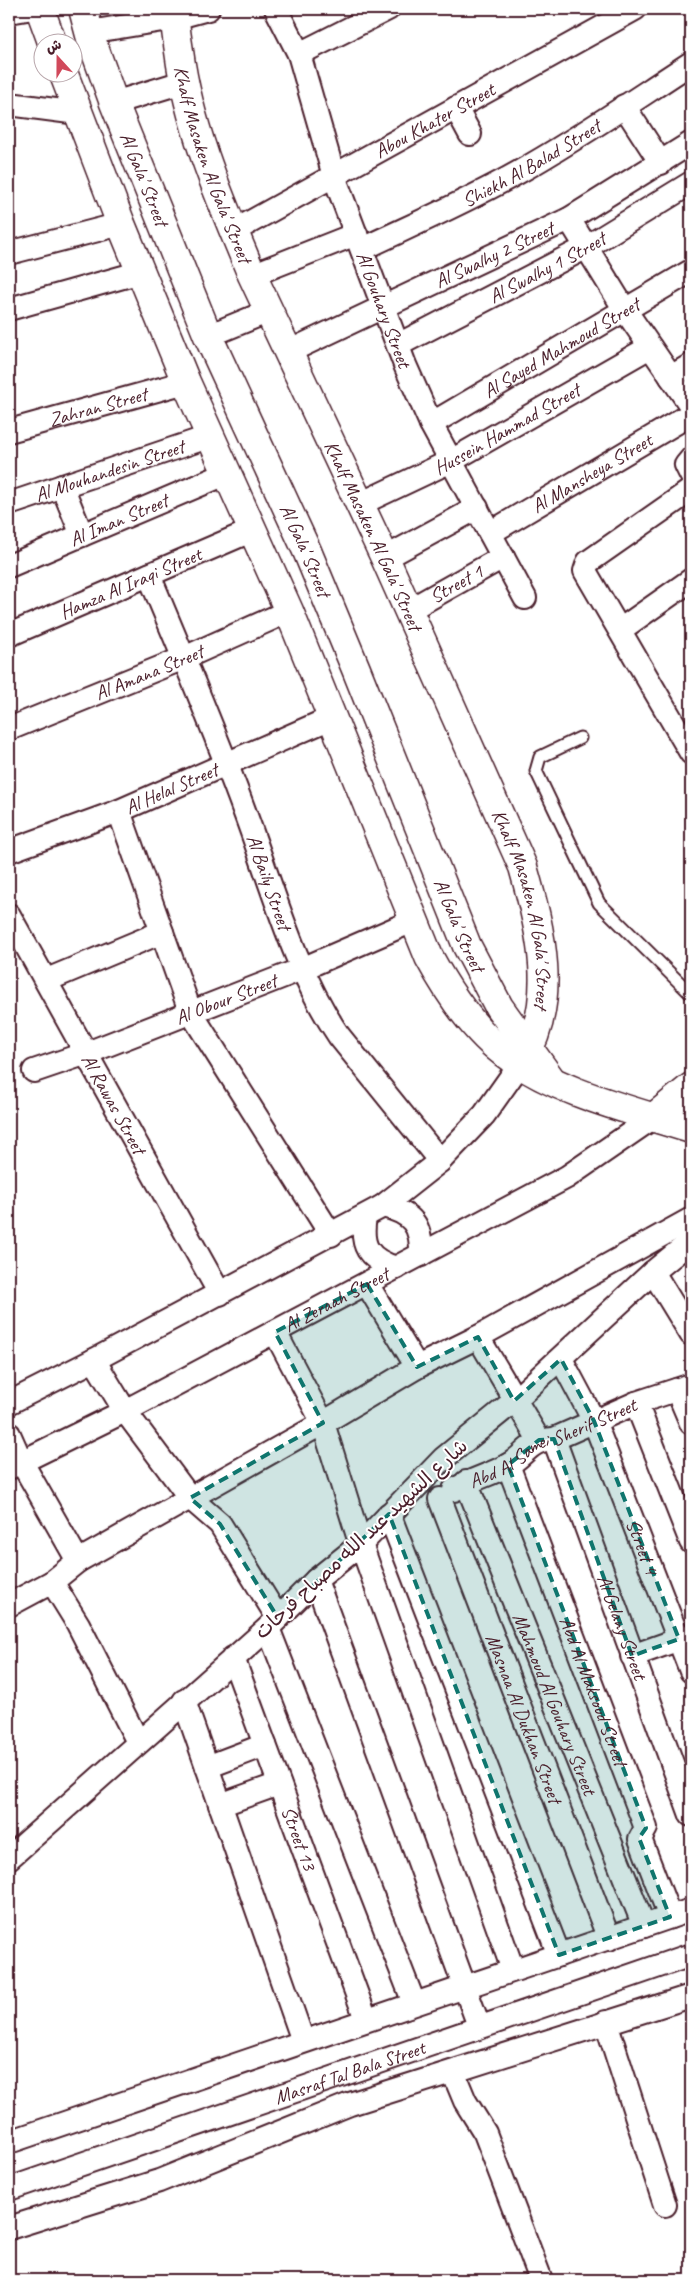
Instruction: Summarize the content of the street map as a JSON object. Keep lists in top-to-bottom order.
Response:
{
  "streets": {
    "street": [
      "Abou Khater Street",
      "Shiekh Al Balad Street",
      "Khalf Masaken Al Gala' Street",
      "Al Gala' Street",
      "Al Swalhy 2 Street",
      "Al Swalhy 1 Street",
      "Al Gouhary Street",
      "Al Sayed Mahmoud Street",
      "Zahran Street",
      "Hussein Hammad Street",
      "Al Mouhandesin Street",
      "Al Mansheya Street",
      "Al Iman Street",
      "Hamza Al Iraqi Street",
      "Street 1",
      "Al Amana Street",
      "Al Helal Street",
      "Al Baily Street",
      "Al Obour Street",
      "Al Rawas Street",
      "Al Zeraah Street",
      "Abd Al Samei Sherif Street",
      "شارع الشهيد عبد الله مصباح فرحات",
      "Street 4",
      "Al Gelany Street",
      "Abd Al Maksoud Street",
      "Mahmoud Al Gouhary Street",
      "Masnaa Al Dukhan Street",
      "Street 13",
      "Masraf Tal Bala Street"
    ]
  },
  "crossings": [
    ["Abou Khater Street", "Khalf Masaken Al Gala' Street"],
    ["Abou Khater Street", "Al Gouhary Street"],
    ["Shiekh Al Balad Street", "Khalf Masaken Al Gala' Street"],
    ["Shiekh Al Balad Street", "Al Gouhary Street"],
    ["Khalf Masaken Al Gala' Street", "Al Gala' Street"],
    ["Khalf Masaken Al Gala' Street", "Al Swalhy 2 Street"],
    ["Khalf Masaken Al Gala' Street", "Hussein Hammad Street"],
    ["Khalf Masaken Al Gala' Street", "Street 1"],
    ["Al Gala' Street", "Zahran Street"],
    ["Al Gala' Street", "Al Mouhandesin Street"],
    ["Al Gala' Street", "Al Iman Street"],
    ["Al Gala' Street", "Hamza Al Iraqi Street"],
    ["Al Gala' Street", "Al Amana Street"],
    ["Al Gala' Street", "Al Helal Street"],
    ["Al Gala' Street", "Al Obour Street"],
    ["Al Gala' Street", "Al Zeraah Street"],
    ["Al Swalhy 2 Street", "Al Gouhary Street"],
    ["Al Swalhy 1 Street", "Al Gouhary Street"],
    ["Al Gouhary Street", "Al Sayed Mahmoud Street"],
    ["Al Gouhary Street", "Hussein Hammad Street"],
    ["Al Gouhary Street", "Al Mansheya Street"],
    ["Al Gouhary Street", "Street 1"],
    ["Hamza Al Iraqi Street", "Al Baily Street"],
    ["Al Amana Street", "Al Baily Street"],
    ["Al Helal Street", "Al Baily Street"],
    ["Al Baily Street", "Al Obour Street"],
    ["Al Obour Street", "Al Rawas Street"],
    ["Abd Al Samei Sherif Street", "Street 4"],
    ["Abd Al Samei Sherif Street", "Al Gelany Street"],
    ["Abd Al Samei Sherif Street", "Abd Al Maksoud Street"],
    ["Abd Al Samei Sherif Street", "Mahmoud Al Gouhary Street"],
    ["Abd Al Samei Sherif Street", "Masnaa Al Dukhan Street"],
    ["شارع الشهيد عبد الله مصباح فرحات", "Street 4"],
    ["شارع الشهيد عبد الله مصباح فرحات", "Al Gelany Street"],
    ["شارع الشهيد عبد الله مصباح فرحات", "Street 13"]
  ],
  "north": "top"
}
